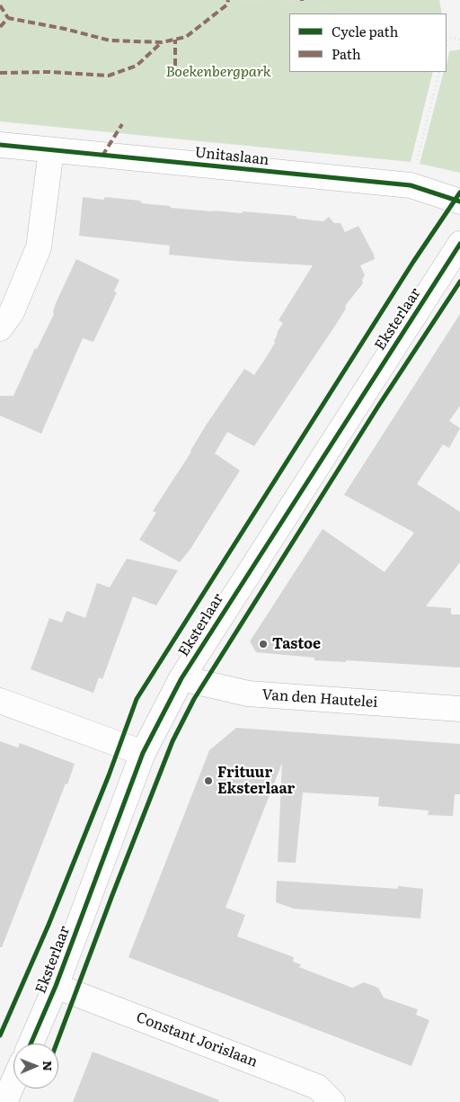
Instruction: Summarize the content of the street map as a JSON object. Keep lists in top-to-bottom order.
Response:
{
  "streets": {
    "street": [
      "Unitaslaan",
      "Eksterlaar",
      "Van den Hautelei",
      "Constant Jorislaan"
    ]
  },
  "crossings": [
    ["Eksterlaar", "Van den Hautelei"],
    ["Eksterlaar", "Constant Jorislaan"]
  ],
  "parks": ["Boekenbergpark"],
  "places": ["Tastoe", "Frituur Eksterlaar"],
  "legend": ["Cycle path", "Path"],
  "north": "right"
}
